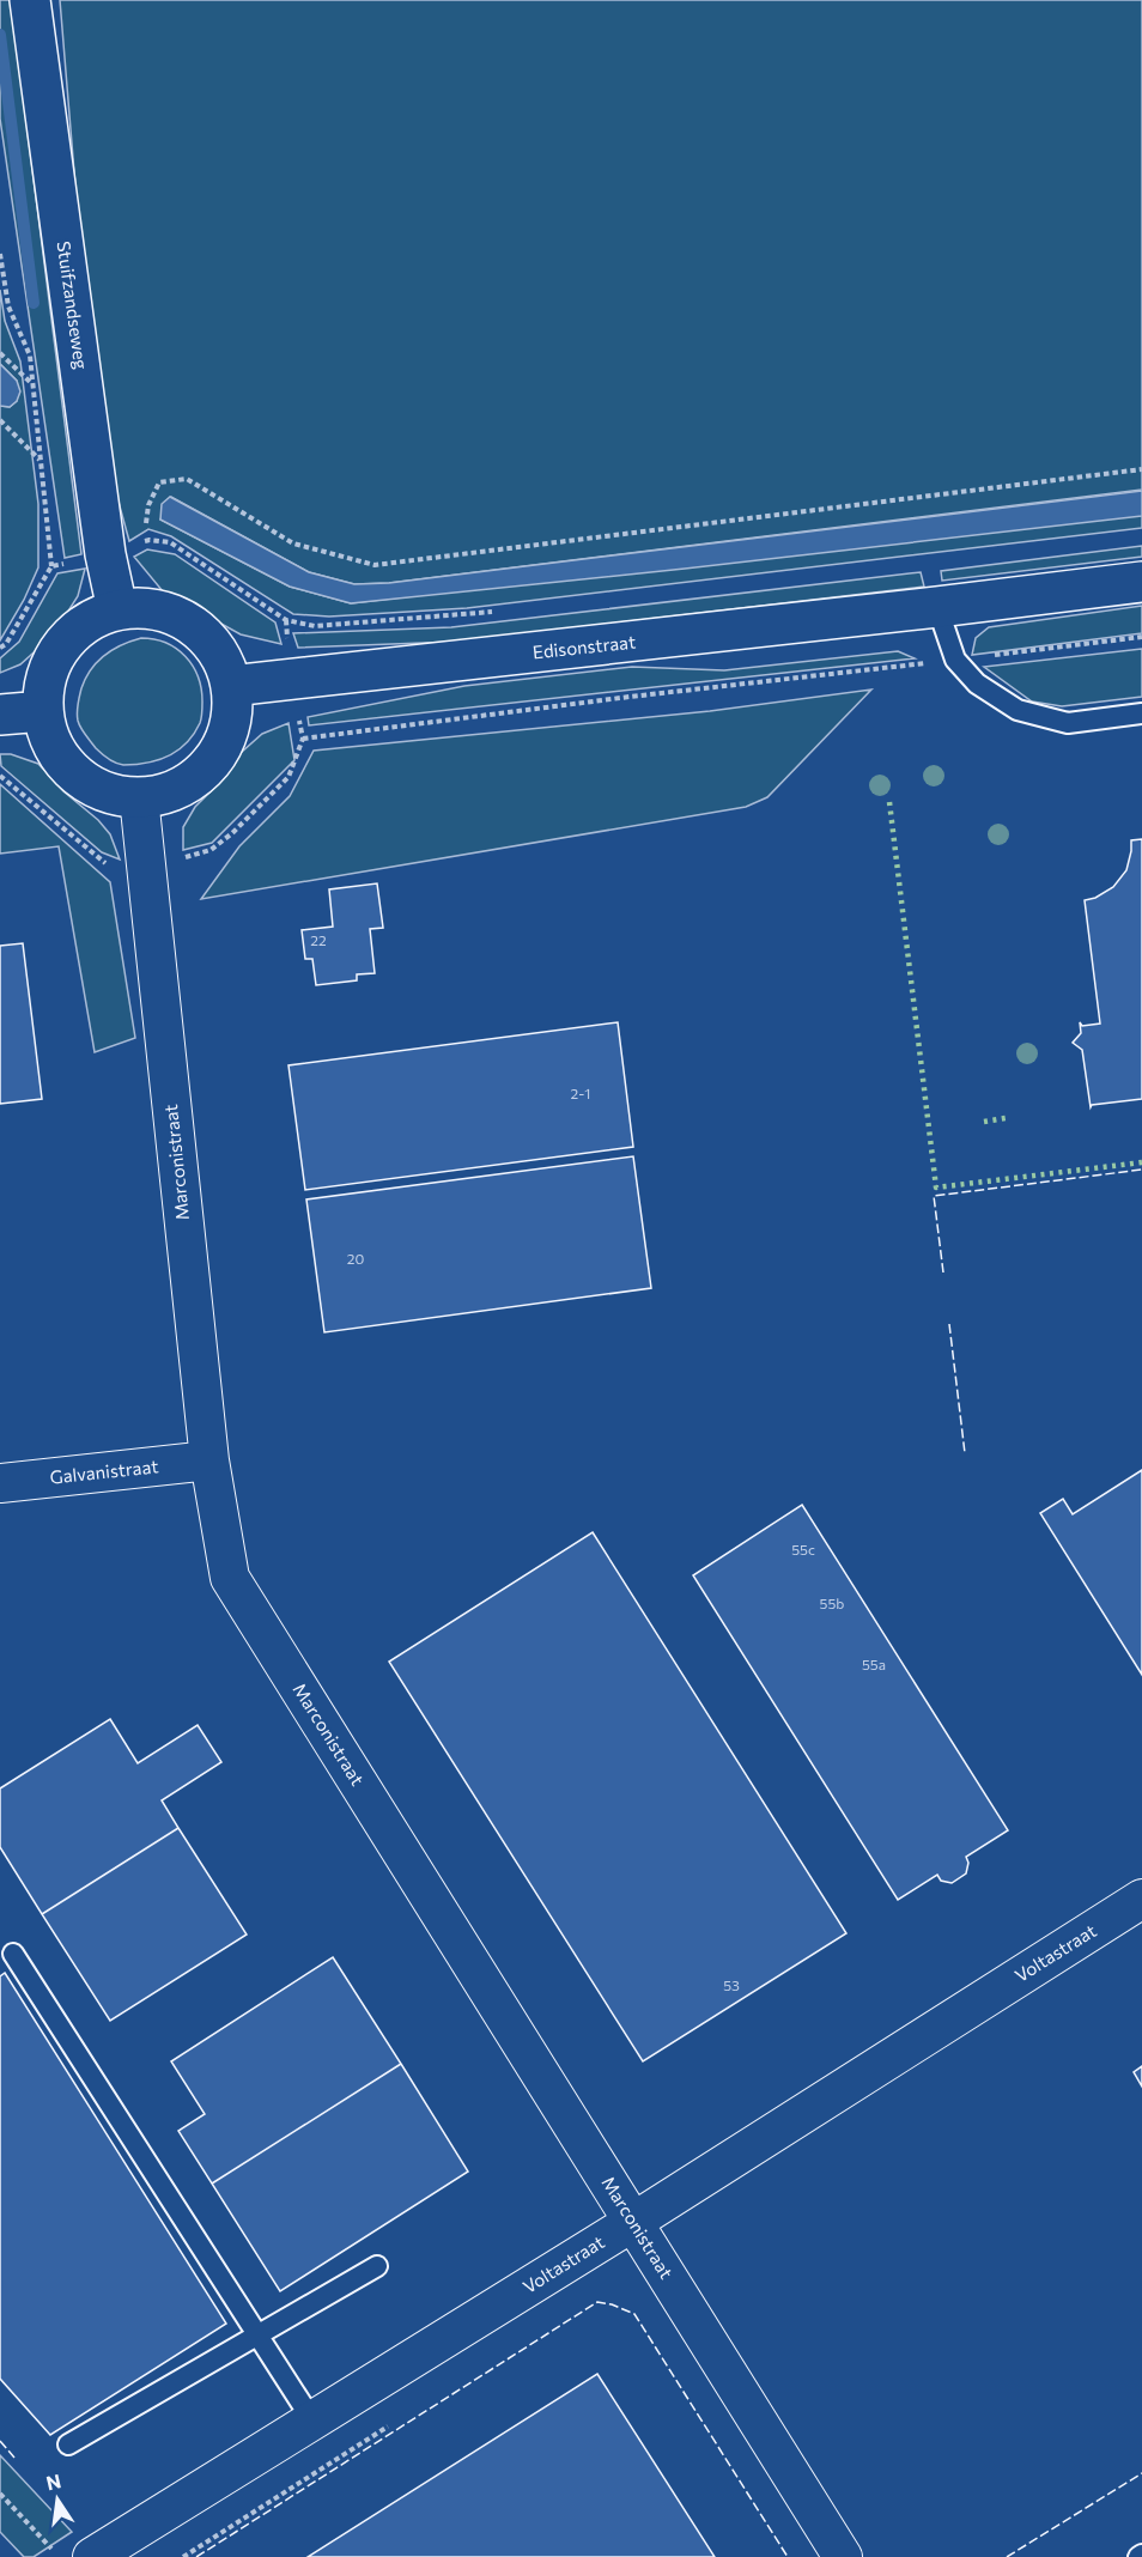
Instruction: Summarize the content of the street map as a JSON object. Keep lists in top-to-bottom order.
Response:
{
  "streets": {
    "main road": ["Stuifzandseweg", "Edisonstraat"],
    "street": ["Marconistraat", "Galvanistraat", "Voltastraat"]
  },
  "crossings": [
    ["Stuifzandseweg", "Edisonstraat"],
    ["Stuifzandseweg", "Marconistraat"],
    ["Edisonstraat", "Marconistraat"],
    ["Marconistraat", "Galvanistraat"],
    ["Marconistraat", "Voltastraat"]
  ],
  "house_numbers": [
    "22",
    "2-1",
    "20",
    "55c",
    "55b",
    "55a",
    "53"
  ],
  "north": "top"
}
